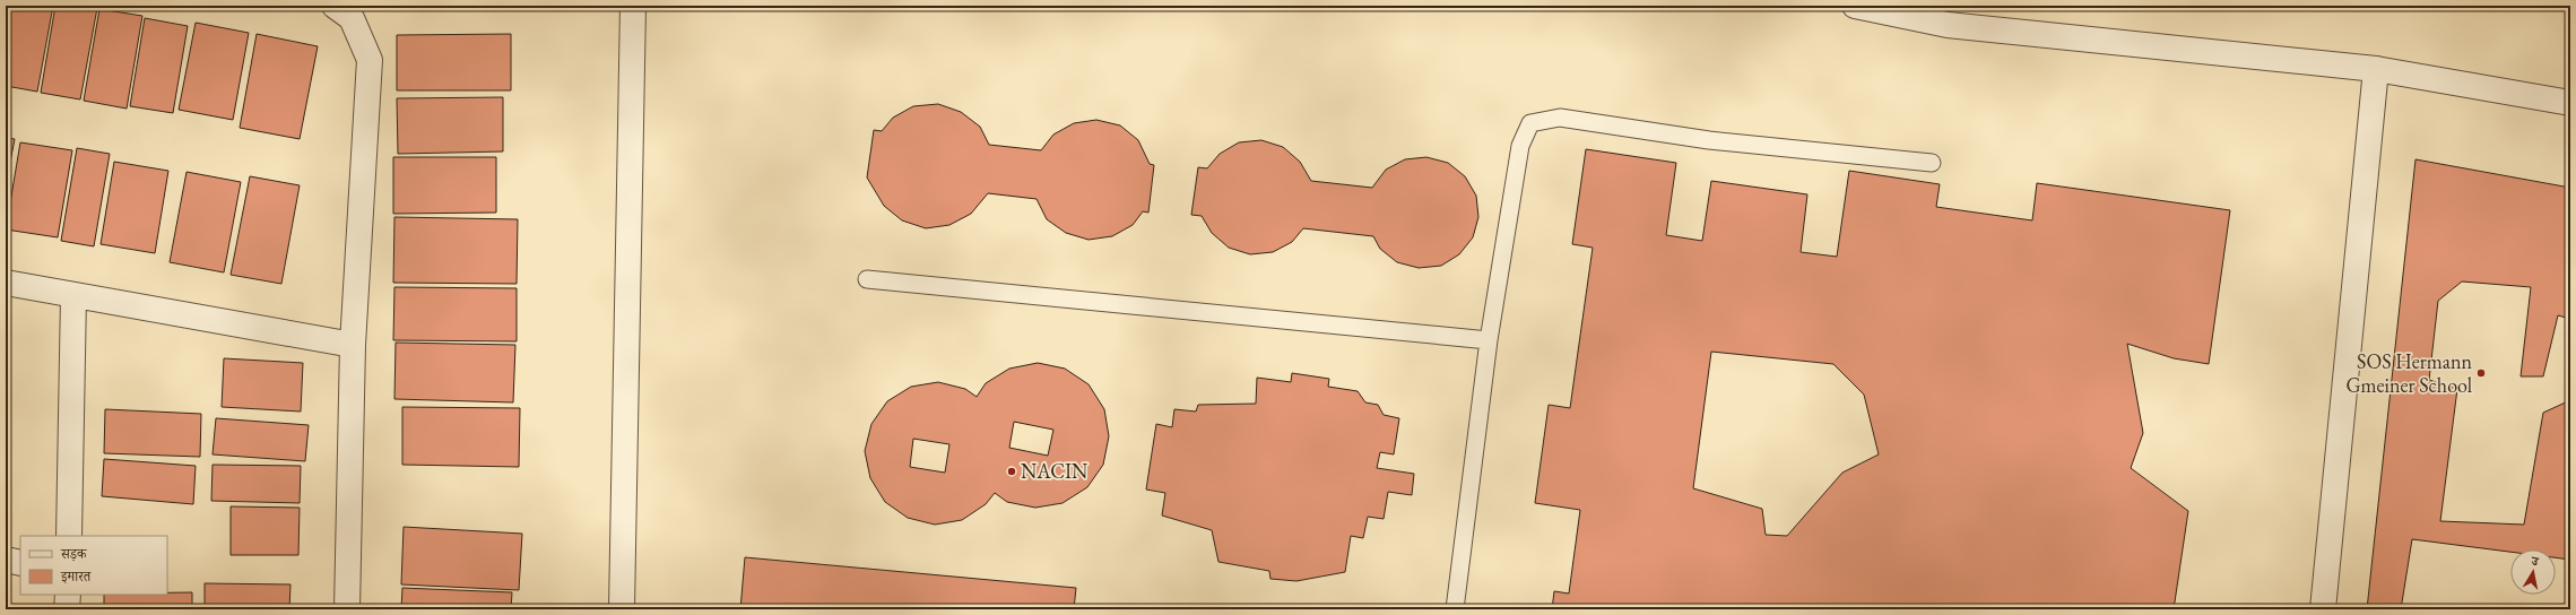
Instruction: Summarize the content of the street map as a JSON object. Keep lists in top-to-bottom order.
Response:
{
  "places": ["SOS Hermann Gmeiner School", "NACIN"],
  "legend": ["सड़क", "इमारत"],
  "north": "top"
}
